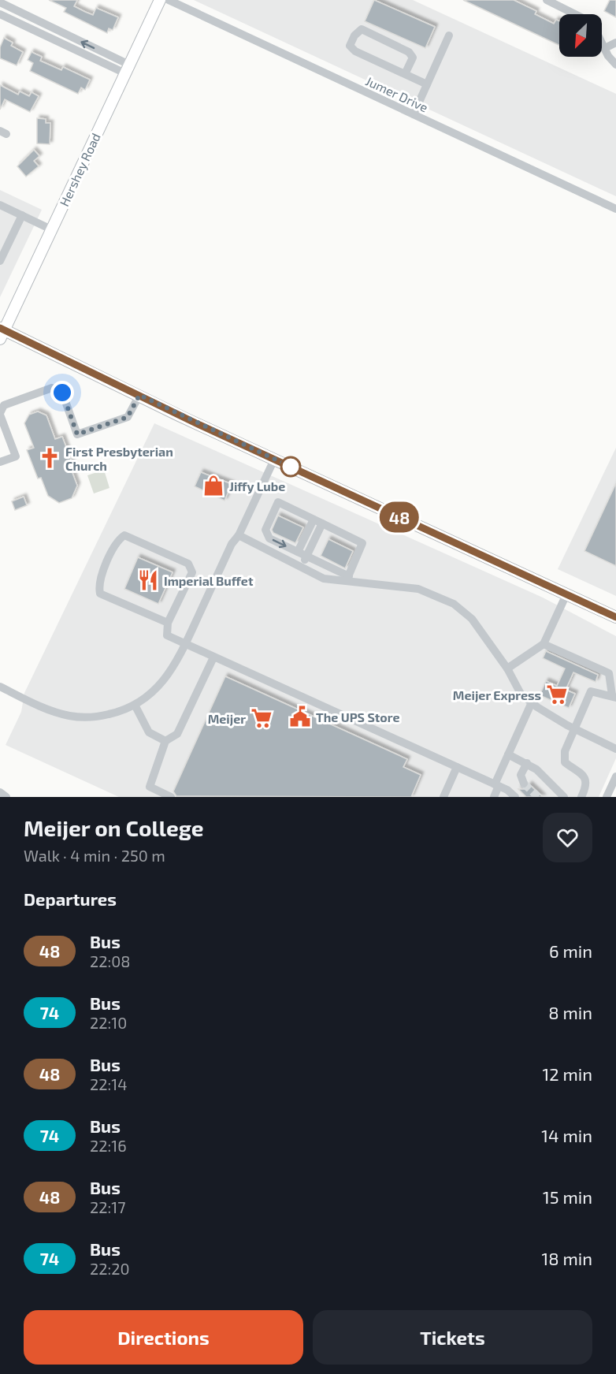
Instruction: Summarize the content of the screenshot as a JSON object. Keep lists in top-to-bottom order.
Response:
{
  "streets": {
    "main road": ["Hershey Road"],
    "street": ["Jumer Drive"]
  },
  "places": {
    "church": ["First Presbyterian Church"],
    "shop": ["Jiffy Lube"],
    "restaurant": ["Imperial Buffet"],
    "supermarket": ["Meijer Express", "Meijer"],
    "public building": ["The UPS Store"]
  },
  "lines": ["bus line 48"],
  "north": "bottom left",
  "page": {
    "on_map": "48",
    "heading": [
      ["Meijer on College", "Walk · 4 min · 250 m"],
      "Departures"
    ],
    "list": [
      {
        "mark": "48",
        "name": "Bus",
        "note": "22:08",
        "value": "6 min"
      },
      {
        "mark": "74",
        "name": "Bus",
        "note": "22:10",
        "value": "8 min"
      },
      {
        "mark": "48",
        "name": "Bus",
        "note": "22:14",
        "value": "12 min"
      },
      {
        "mark": "74",
        "name": "Bus",
        "note": "22:16",
        "value": "14 min"
      },
      {
        "mark": "48",
        "name": "Bus",
        "note": "22:17",
        "value": "15 min"
      },
      {
        "mark": "74",
        "name": "Bus",
        "note": "22:20",
        "value": "18 min"
      }
    ],
    "buttons": ["Directions", "Tickets"]
  }
}
